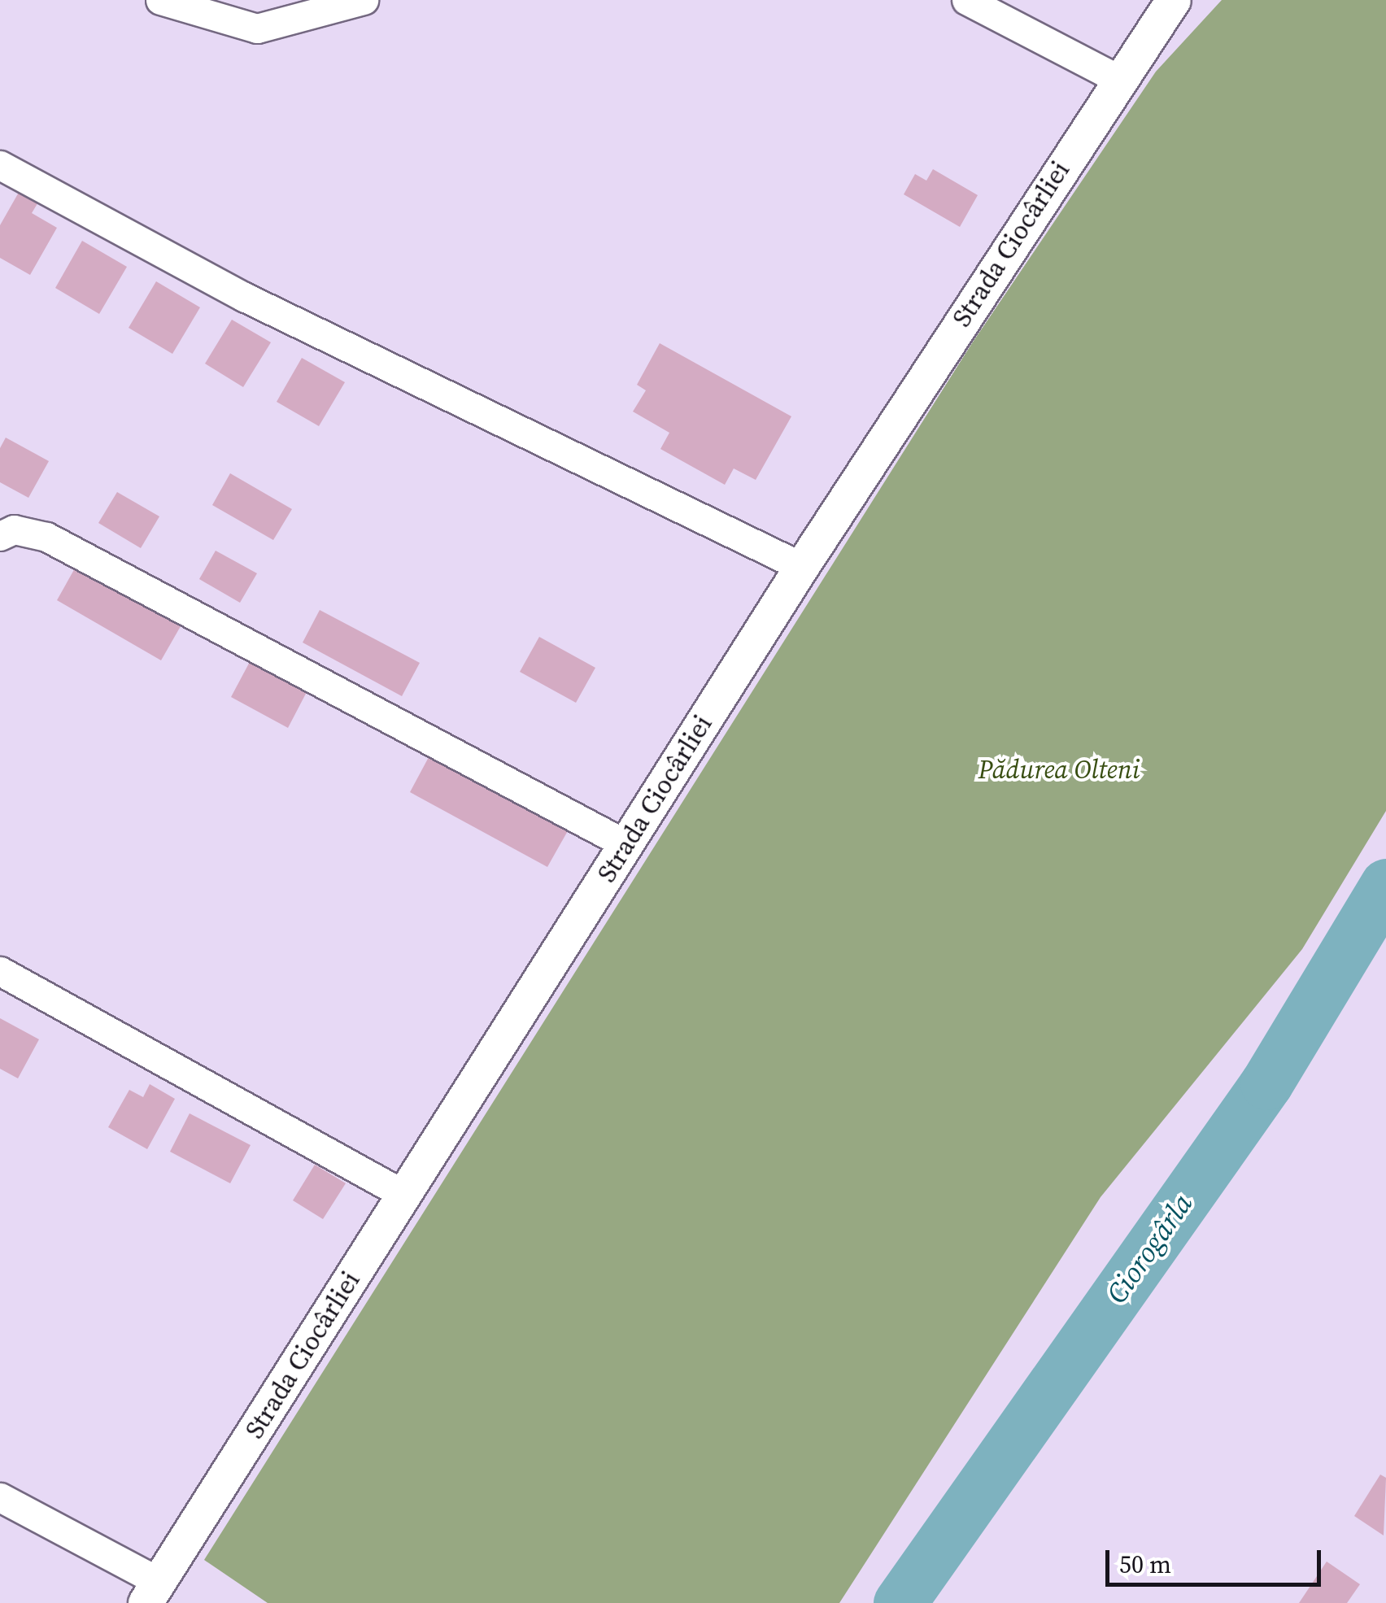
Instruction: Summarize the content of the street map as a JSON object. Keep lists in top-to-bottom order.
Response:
{
  "streets": {
    "street": ["Strada Ciocârliei"]
  },
  "water": ["Ciorogârla"],
  "parks": ["Pădurea Olteni"],
  "scale_bar": "50 m"
}
